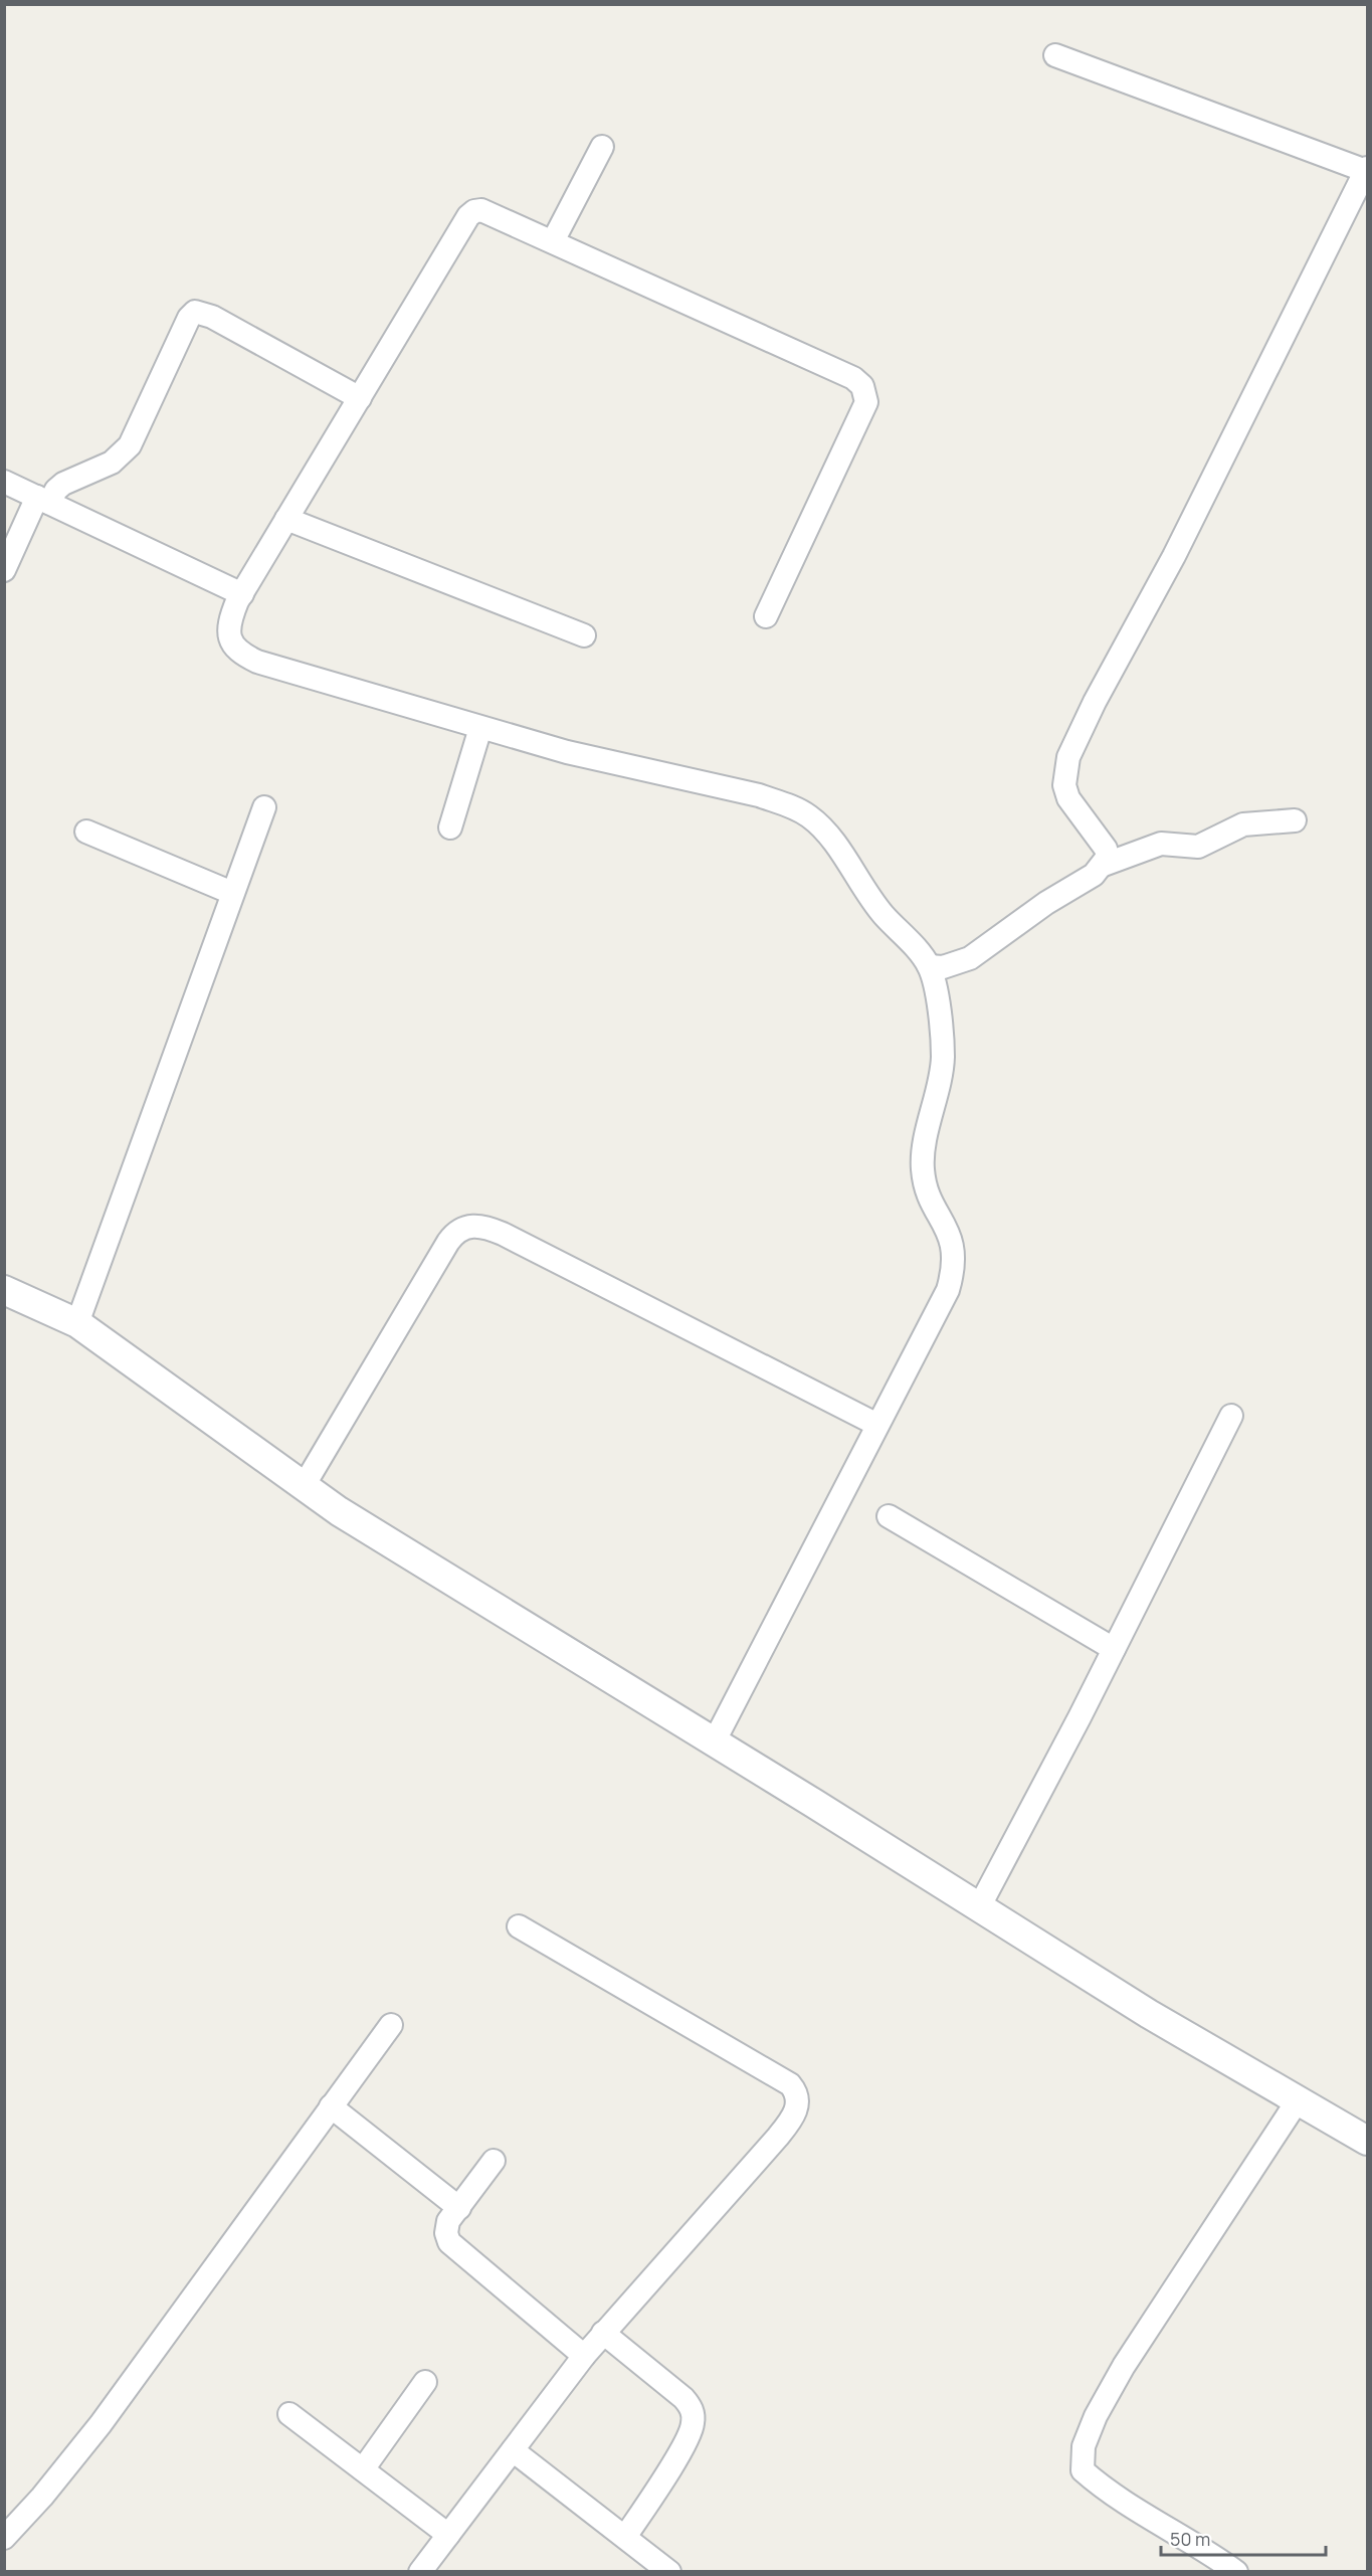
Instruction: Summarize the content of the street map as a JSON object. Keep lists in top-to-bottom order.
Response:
{
  "scale_bar": "50 m"
}
